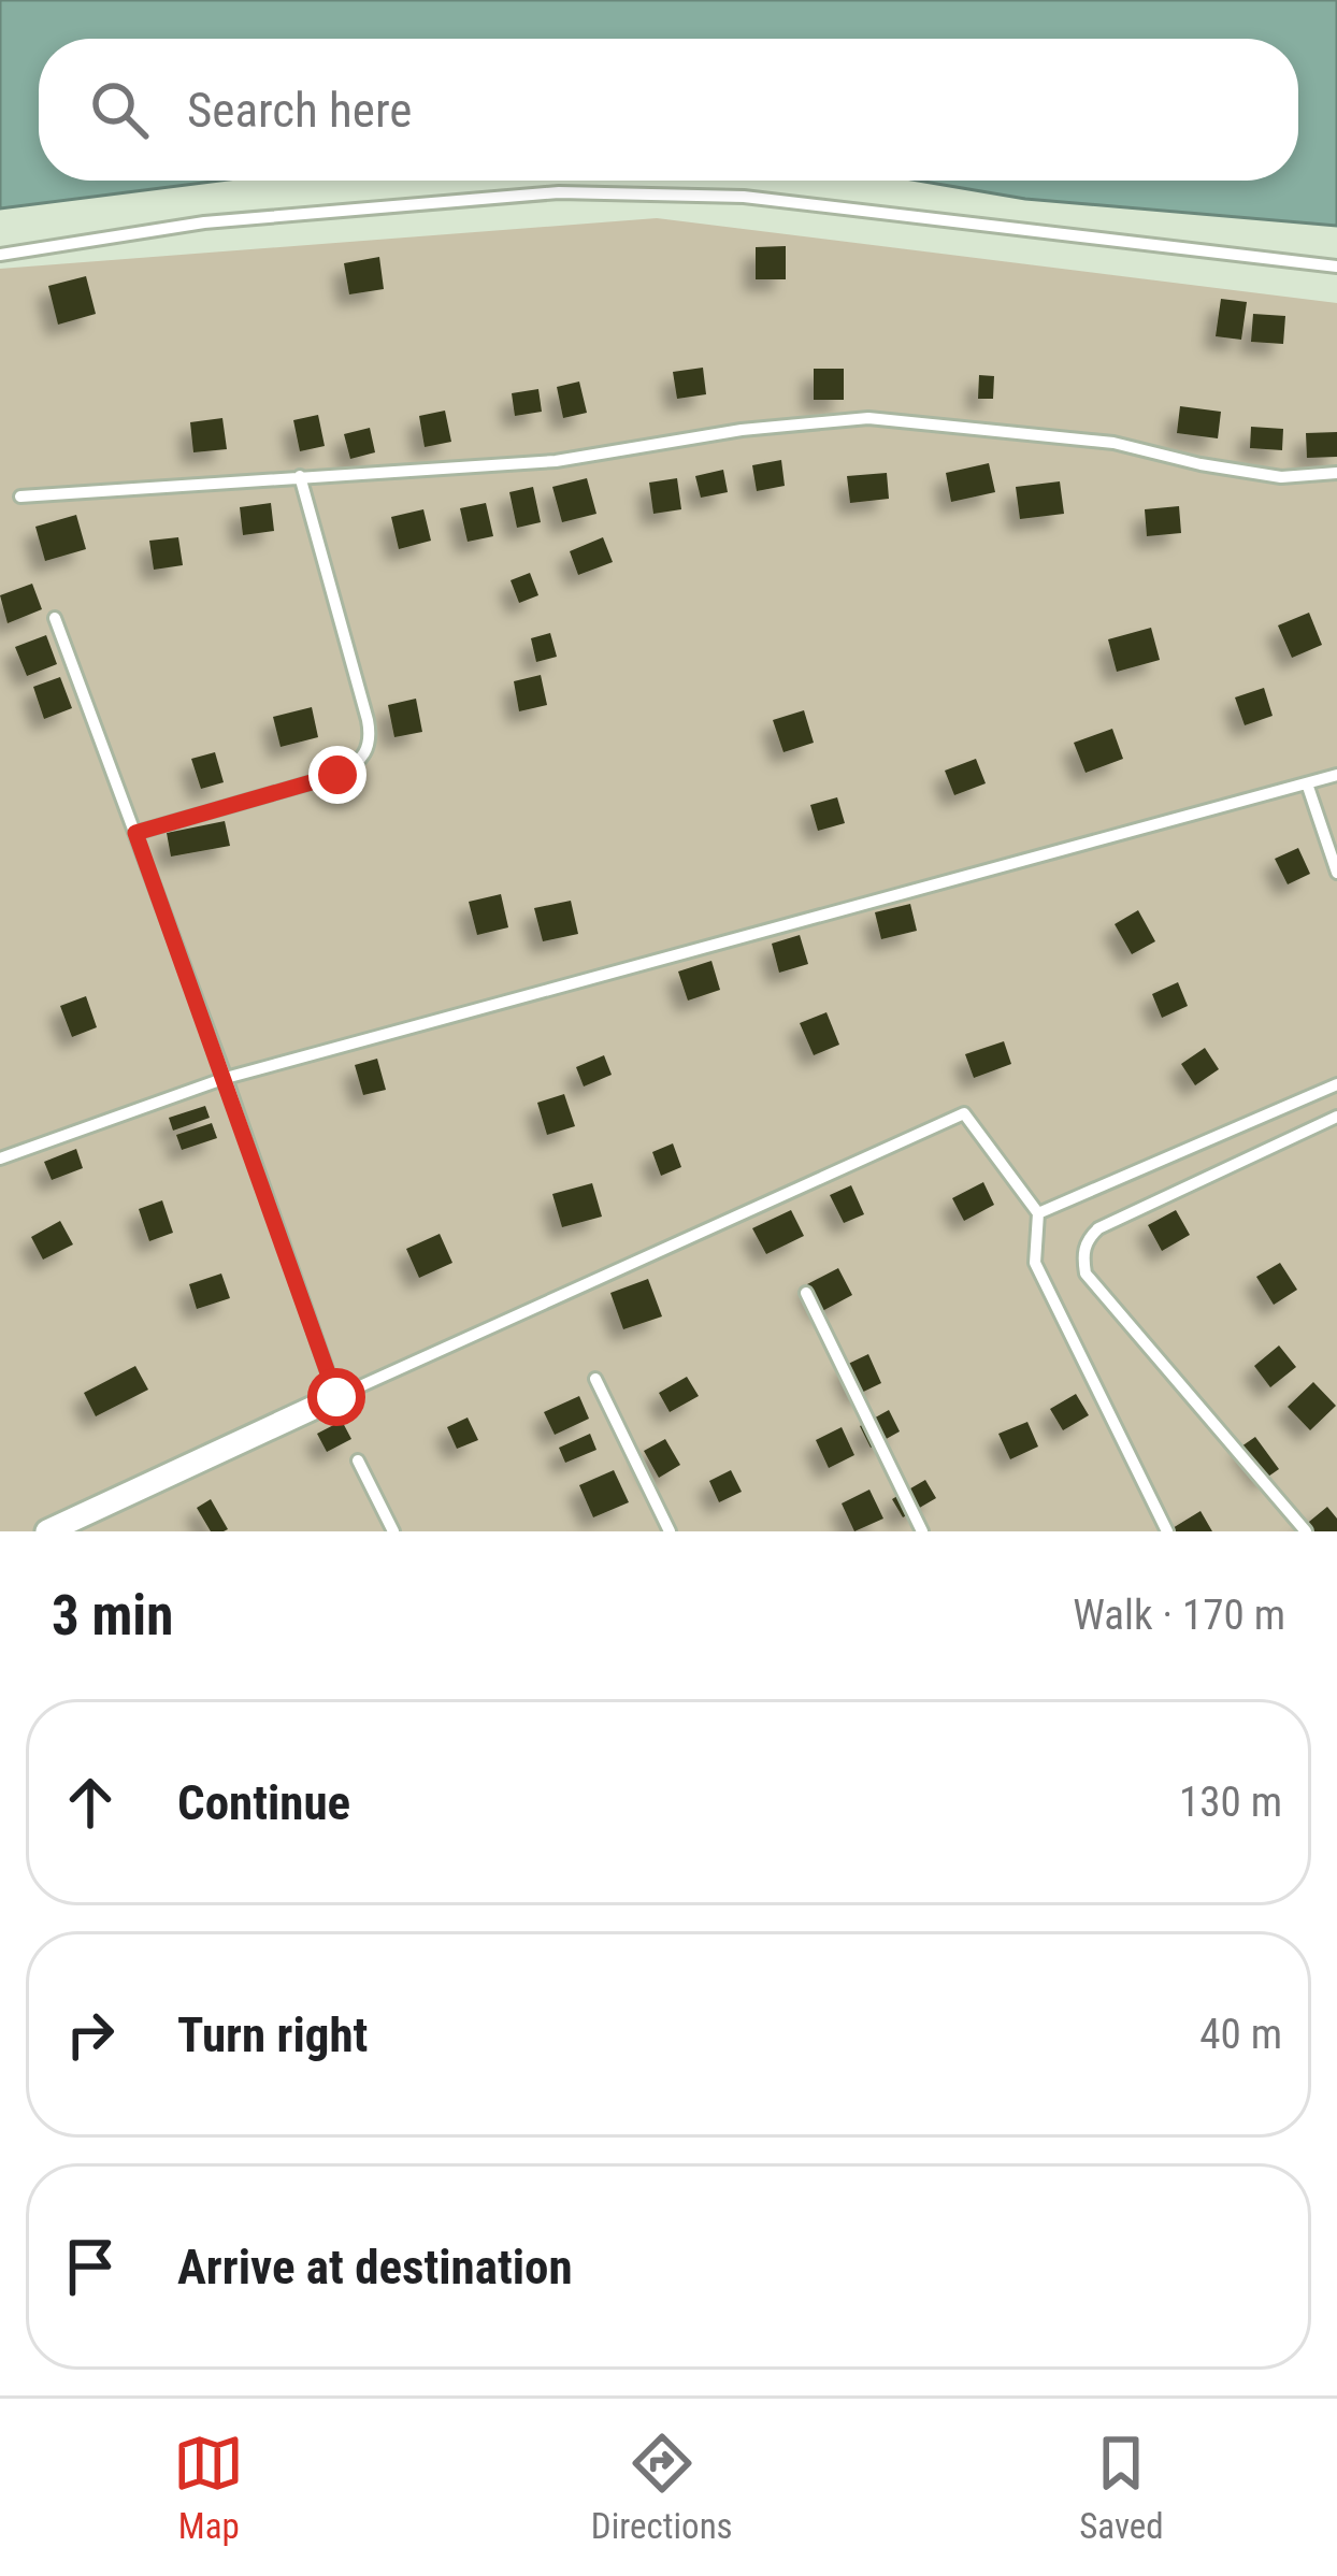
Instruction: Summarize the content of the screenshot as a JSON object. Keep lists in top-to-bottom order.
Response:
{
  "page": {
    "search": "Search here",
    "heading": ["3 min", "Walk · 170 m"],
    "list": [
      ["Continue", "130 m"],
      ["Turn right", "40 m"],
      "Arrive at destination"
    ],
    "nav": ["Map", "Directions", "Saved"]
  }
}
